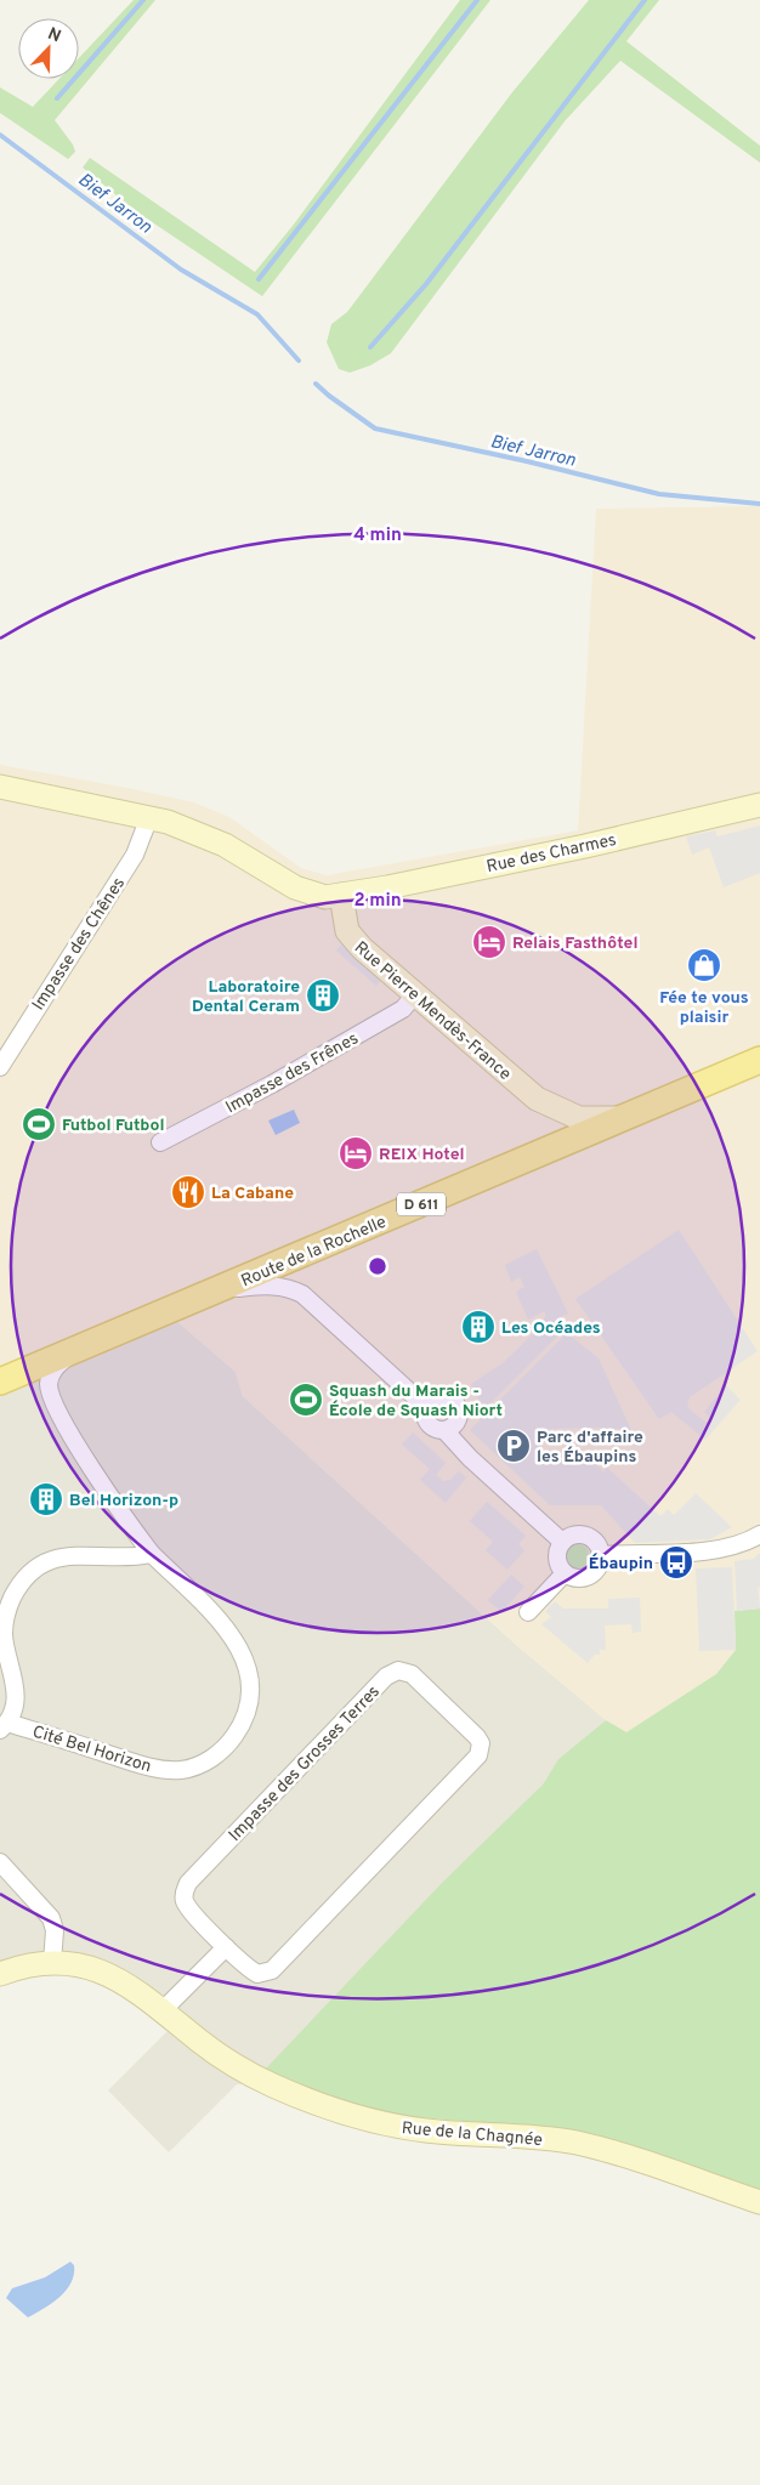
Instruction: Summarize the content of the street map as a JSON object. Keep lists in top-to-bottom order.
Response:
{
  "streets": {
    "main road": ["D 611", "Route de la Rochelle"],
    "street": [
      "Rue des Charmes",
      "Impasse des Chênes",
      "Rue Pierre Mendès-France",
      "Impasse des Frênes",
      "Cité Bel Horizon",
      "Impasse des Grosses Terres",
      "Rue de la Chagnée"
    ]
  },
  "crossings": [
    ["Rue des Charmes", "Rue Pierre Mendès-France"],
    ["Rue Pierre Mendès-France", "Impasse des Frênes"],
    ["Rue Pierre Mendès-France", "Route de la Rochelle"],
    ["Route de la Rochelle", "Cité Bel Horizon"]
  ],
  "water": ["Bief Jarron"],
  "places": {
    "hotel": ["Relais Fasthôtel", "REIX Hotel"],
    "shop": ["Fée te vous plaisir"],
    "building": ["Laboratoire Dental Ceram", "Les Océades", "Bel Horizon-p"],
    "sports": ["Futbol Futbol", "Squash du Marais - École de Squash Niort"],
    "restaurant": ["La Cabane"],
    "parking": ["Parc d'affaire les Ébaupins"],
    "bus stop": ["Ébaupin"]
  },
  "north": "top right",
  "rings": ["4 min", "2 min"]
}
